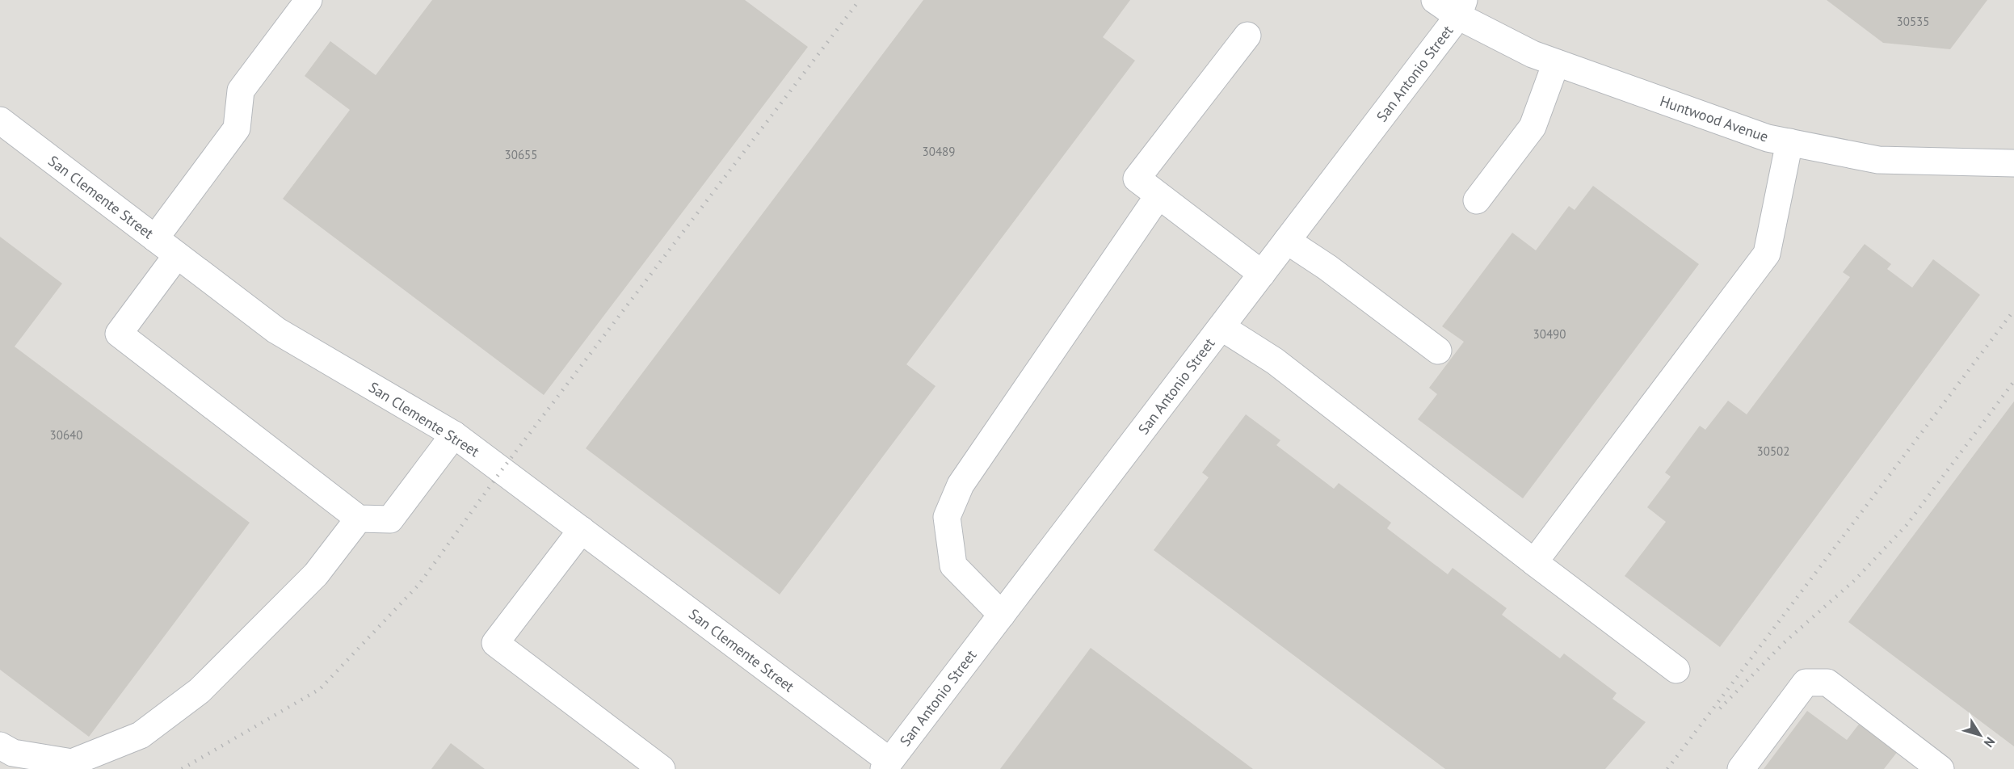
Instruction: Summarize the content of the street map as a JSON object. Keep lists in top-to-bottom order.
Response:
{
  "streets": {
    "street": ["San Antonio Street", "Huntwood Avenue", "San Clemente Street"]
  },
  "crossings": [
    ["San Antonio Street", "Huntwood Avenue"],
    ["San Antonio Street", "San Clemente Street"]
  ],
  "house_numbers": [
    "30535",
    "30489",
    "30655",
    "30490",
    "30640",
    "30502"
  ],
  "north": "bottom right"
}
